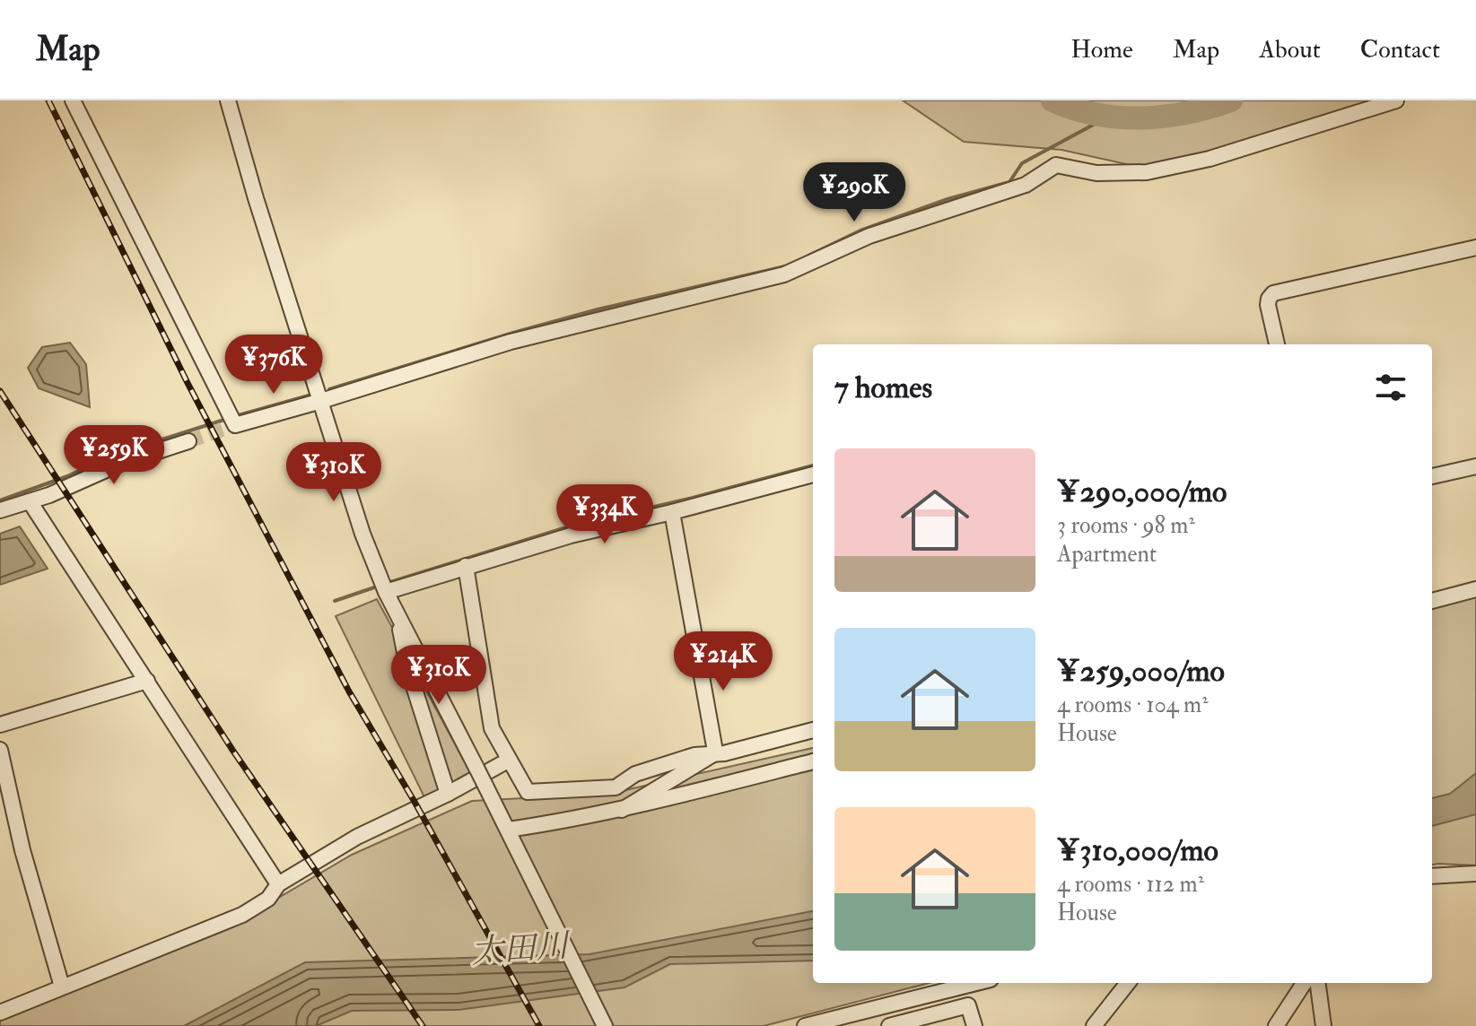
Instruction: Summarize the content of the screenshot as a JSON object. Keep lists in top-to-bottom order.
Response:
{
  "water": ["太田川"],
  "page": {
    "header": "Map",
    "nav": [
      "Home",
      "Map",
      "About",
      "Contact"
    ],
    "price": [
      "¥290K",
      "¥376K",
      "¥259K",
      "¥310K",
      "¥334K",
      "¥214K",
      "¥310K"
    ],
    "heading": "7 homes",
    "list": [
      {
        "name": "¥290,000/mo",
        "note": "3 rooms · 98 m² · Apartment"
      },
      {
        "name": "¥259,000/mo",
        "note": "4 rooms · 104 m² · House"
      },
      {
        "name": "¥310,000/mo",
        "note": "4 rooms · 112 m² · House"
      }
    ]
  }
}
